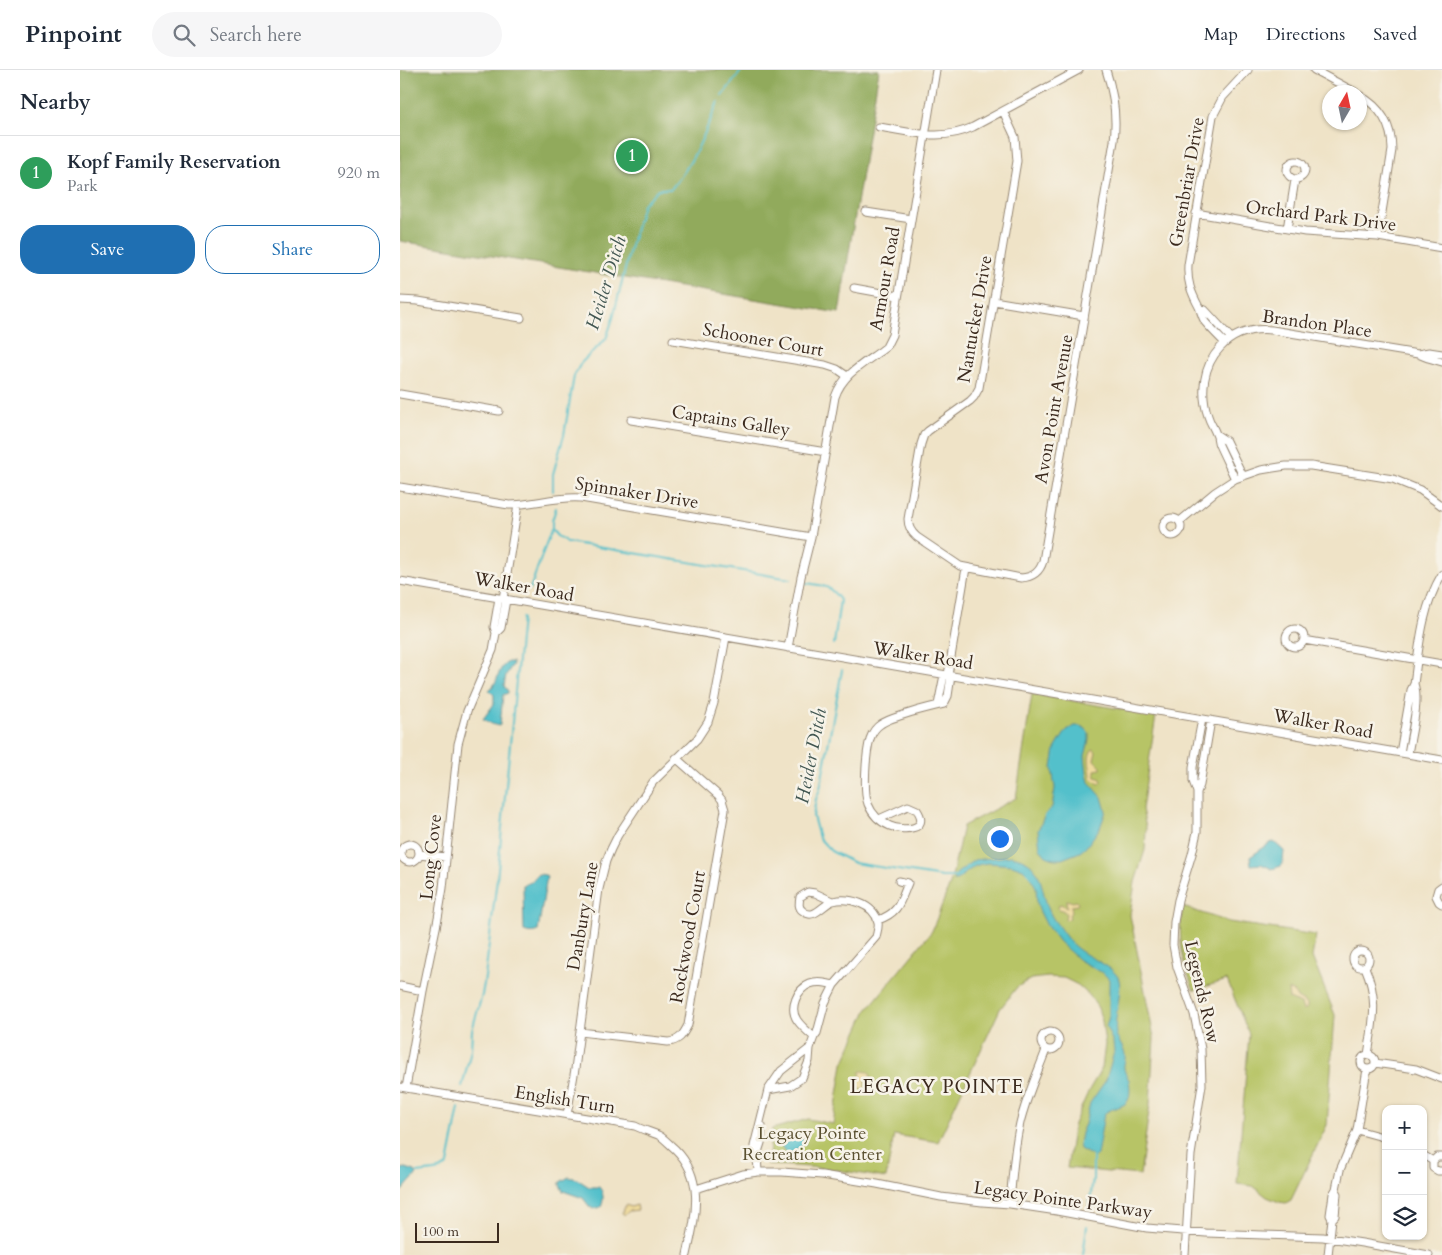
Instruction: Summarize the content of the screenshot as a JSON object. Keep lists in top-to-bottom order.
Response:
{
  "streets": {
    "street": [
      "Greenbriar Drive",
      "Orchard Park Drive",
      "Armour Road",
      "Nantucket Drive",
      "Brandon Place",
      "Schooner Court",
      "Avon Point Avenue",
      "Captains Galley",
      "Spinnaker Drive",
      "Walker Road",
      "Long Cove",
      "Danbury Lane",
      "Rockwood Court",
      "Legends Row",
      "English Turn",
      "Legacy Pointe Parkway"
    ]
  },
  "crossings": [
    ["Greenbriar Drive", "Orchard Park Drive"],
    ["Greenbriar Drive", "Brandon Place"],
    ["Armour Road", "Schooner Court"],
    ["Armour Road", "Captains Galley"],
    ["Armour Road", "Spinnaker Drive"],
    ["Armour Road", "Walker Road"],
    ["Nantucket Drive", "Avon Point Avenue"],
    ["Spinnaker Drive", "Long Cove"],
    ["Walker Road", "Long Cove"],
    ["Walker Road", "Danbury Lane"],
    ["Walker Road", "Legends Row"],
    ["Long Cove", "English Turn"],
    ["Danbury Lane", "Rockwood Court"],
    ["Danbury Lane", "English Turn"],
    ["Legends Row", "Legacy Pointe Parkway"],
    ["English Turn", "Legacy Pointe Parkway"]
  ],
  "districts": ["LEGACY POINTE"],
  "water": ["Heider Ditch"],
  "parks": ["Legacy Pointe Recreation Center"],
  "scale_bar": "100 m",
  "north": "top",
  "page": {
    "header": "Pinpoint",
    "search": "Search here",
    "nav": ["Map", "Directions", "Saved"],
    "heading": "Nearby",
    "list": [
      {
        "mark": "1",
        "name": "Kopf Family Reservation",
        "note": "Park",
        "value": "920 m"
      }
    ],
    "pins": "1",
    "buttons": ["Save", "Share"],
    "map_buttons": ["+", "−"],
    "scale": "100 m"
  }
}
